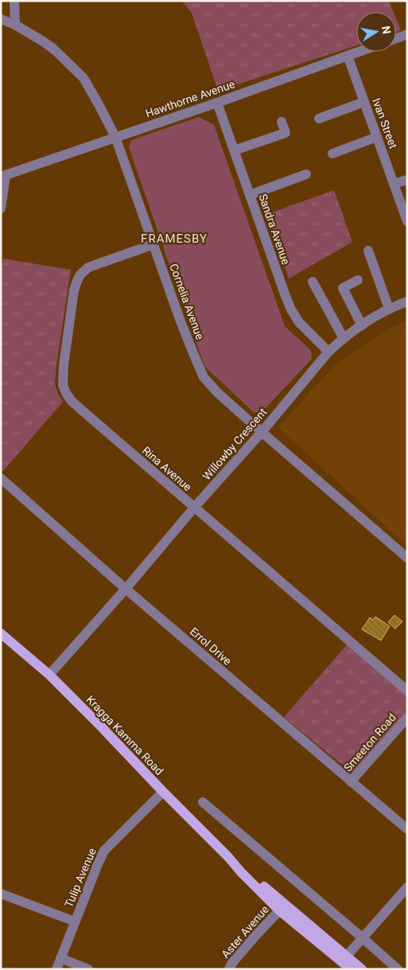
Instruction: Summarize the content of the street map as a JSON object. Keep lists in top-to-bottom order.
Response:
{
  "streets": {
    "main road": ["Kragga Kamma Road"],
    "street": [
      "Hawthorne Avenue",
      "Ivan Street",
      "Sandra Avenue",
      "Cornelia Avenue",
      "Willowby Crescent",
      "Rina Avenue",
      "Errol Drive",
      "Smeeton Road",
      "Tulip Avenue",
      "Aster Avenue"
    ]
  },
  "crossings": [
    ["Hawthorne Avenue", "Ivan Street"],
    ["Hawthorne Avenue", "Sandra Avenue"],
    ["Hawthorne Avenue", "Cornelia Avenue"],
    ["Sandra Avenue", "Willowby Crescent"],
    ["Cornelia Avenue", "Willowby Crescent"],
    ["Cornelia Avenue", "Rina Avenue"],
    ["Willowby Crescent", "Rina Avenue"],
    ["Willowby Crescent", "Errol Drive"],
    ["Willowby Crescent", "Kragga Kamma Road"],
    ["Errol Drive", "Smeeton Road"],
    ["Kragga Kamma Road", "Tulip Avenue"],
    ["Kragga Kamma Road", "Aster Avenue"]
  ],
  "districts": ["FRAMESBY"],
  "north": "right"
}
